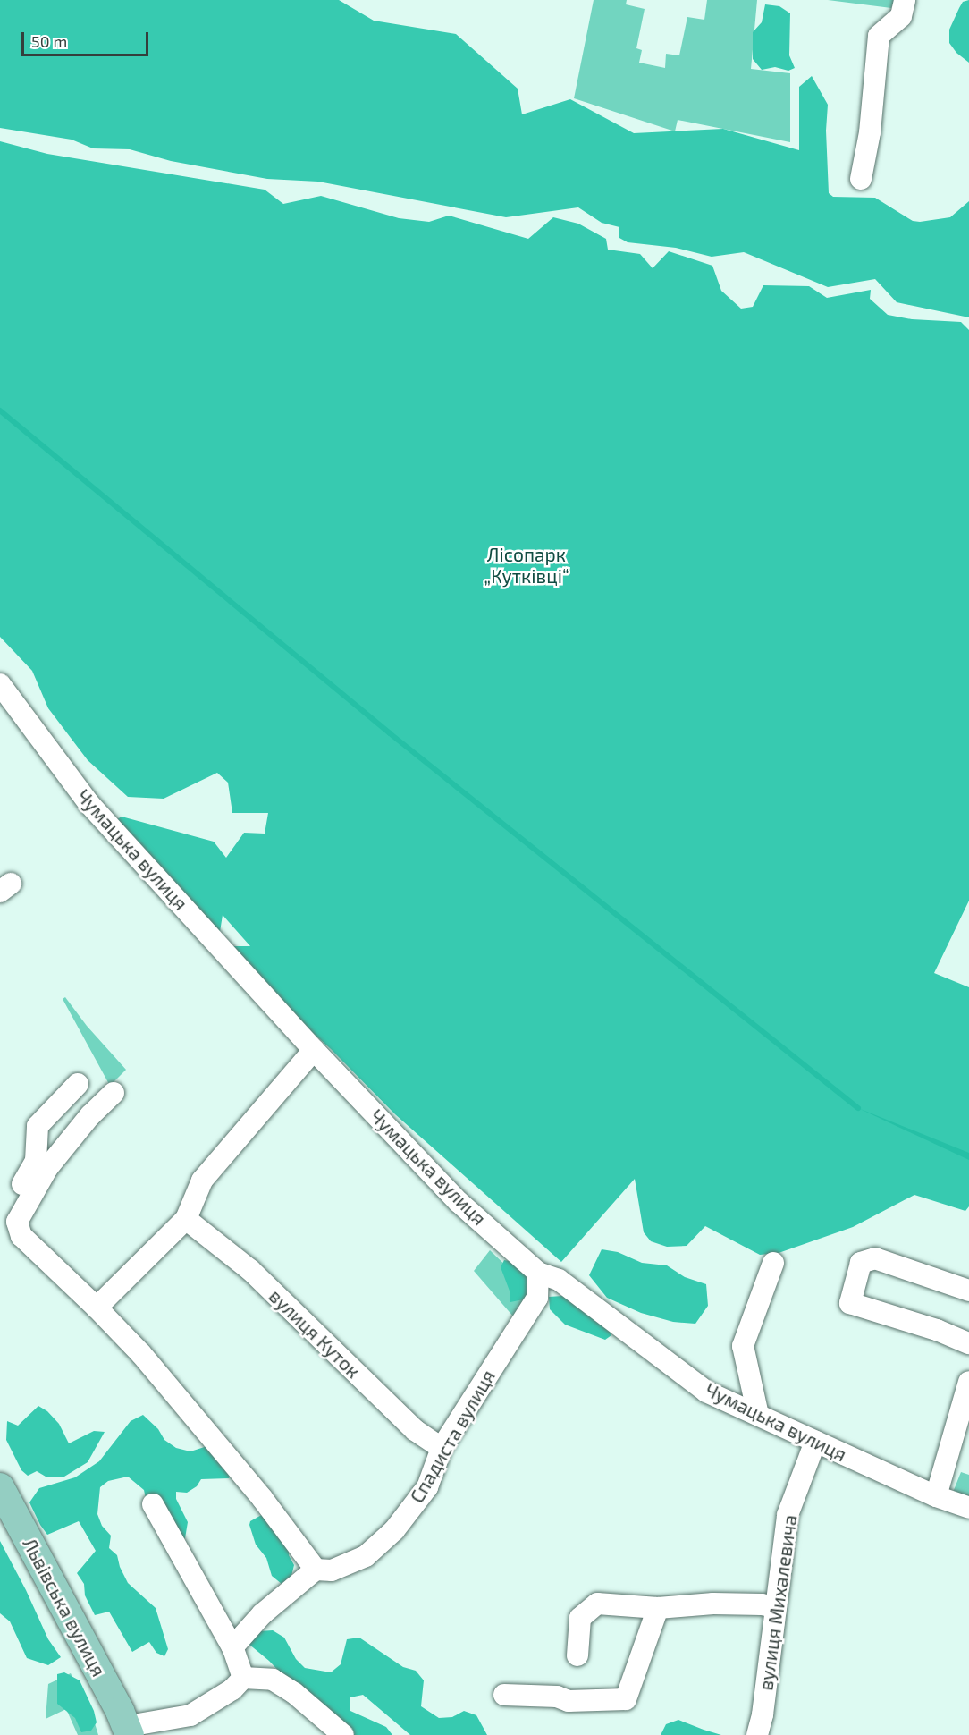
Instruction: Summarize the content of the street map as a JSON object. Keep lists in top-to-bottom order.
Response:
{
  "streets": {
    "main road": ["Львівська вулиця"],
    "street": [
      "Чумацька вулиця",
      "вулиця Куток",
      "Спадиста вулиця",
      "вулиця Михалевича"
    ]
  },
  "crossings": [
    ["Чумацька вулиця", "Спадиста вулиця"],
    ["Чумацька вулиця", "вулиця Михалевича"],
    ["вулиця Куток", "Спадиста вулиця"]
  ],
  "parks": ["Лісопарк „Кутківці“"],
  "scale_bar": "50 m"
}
